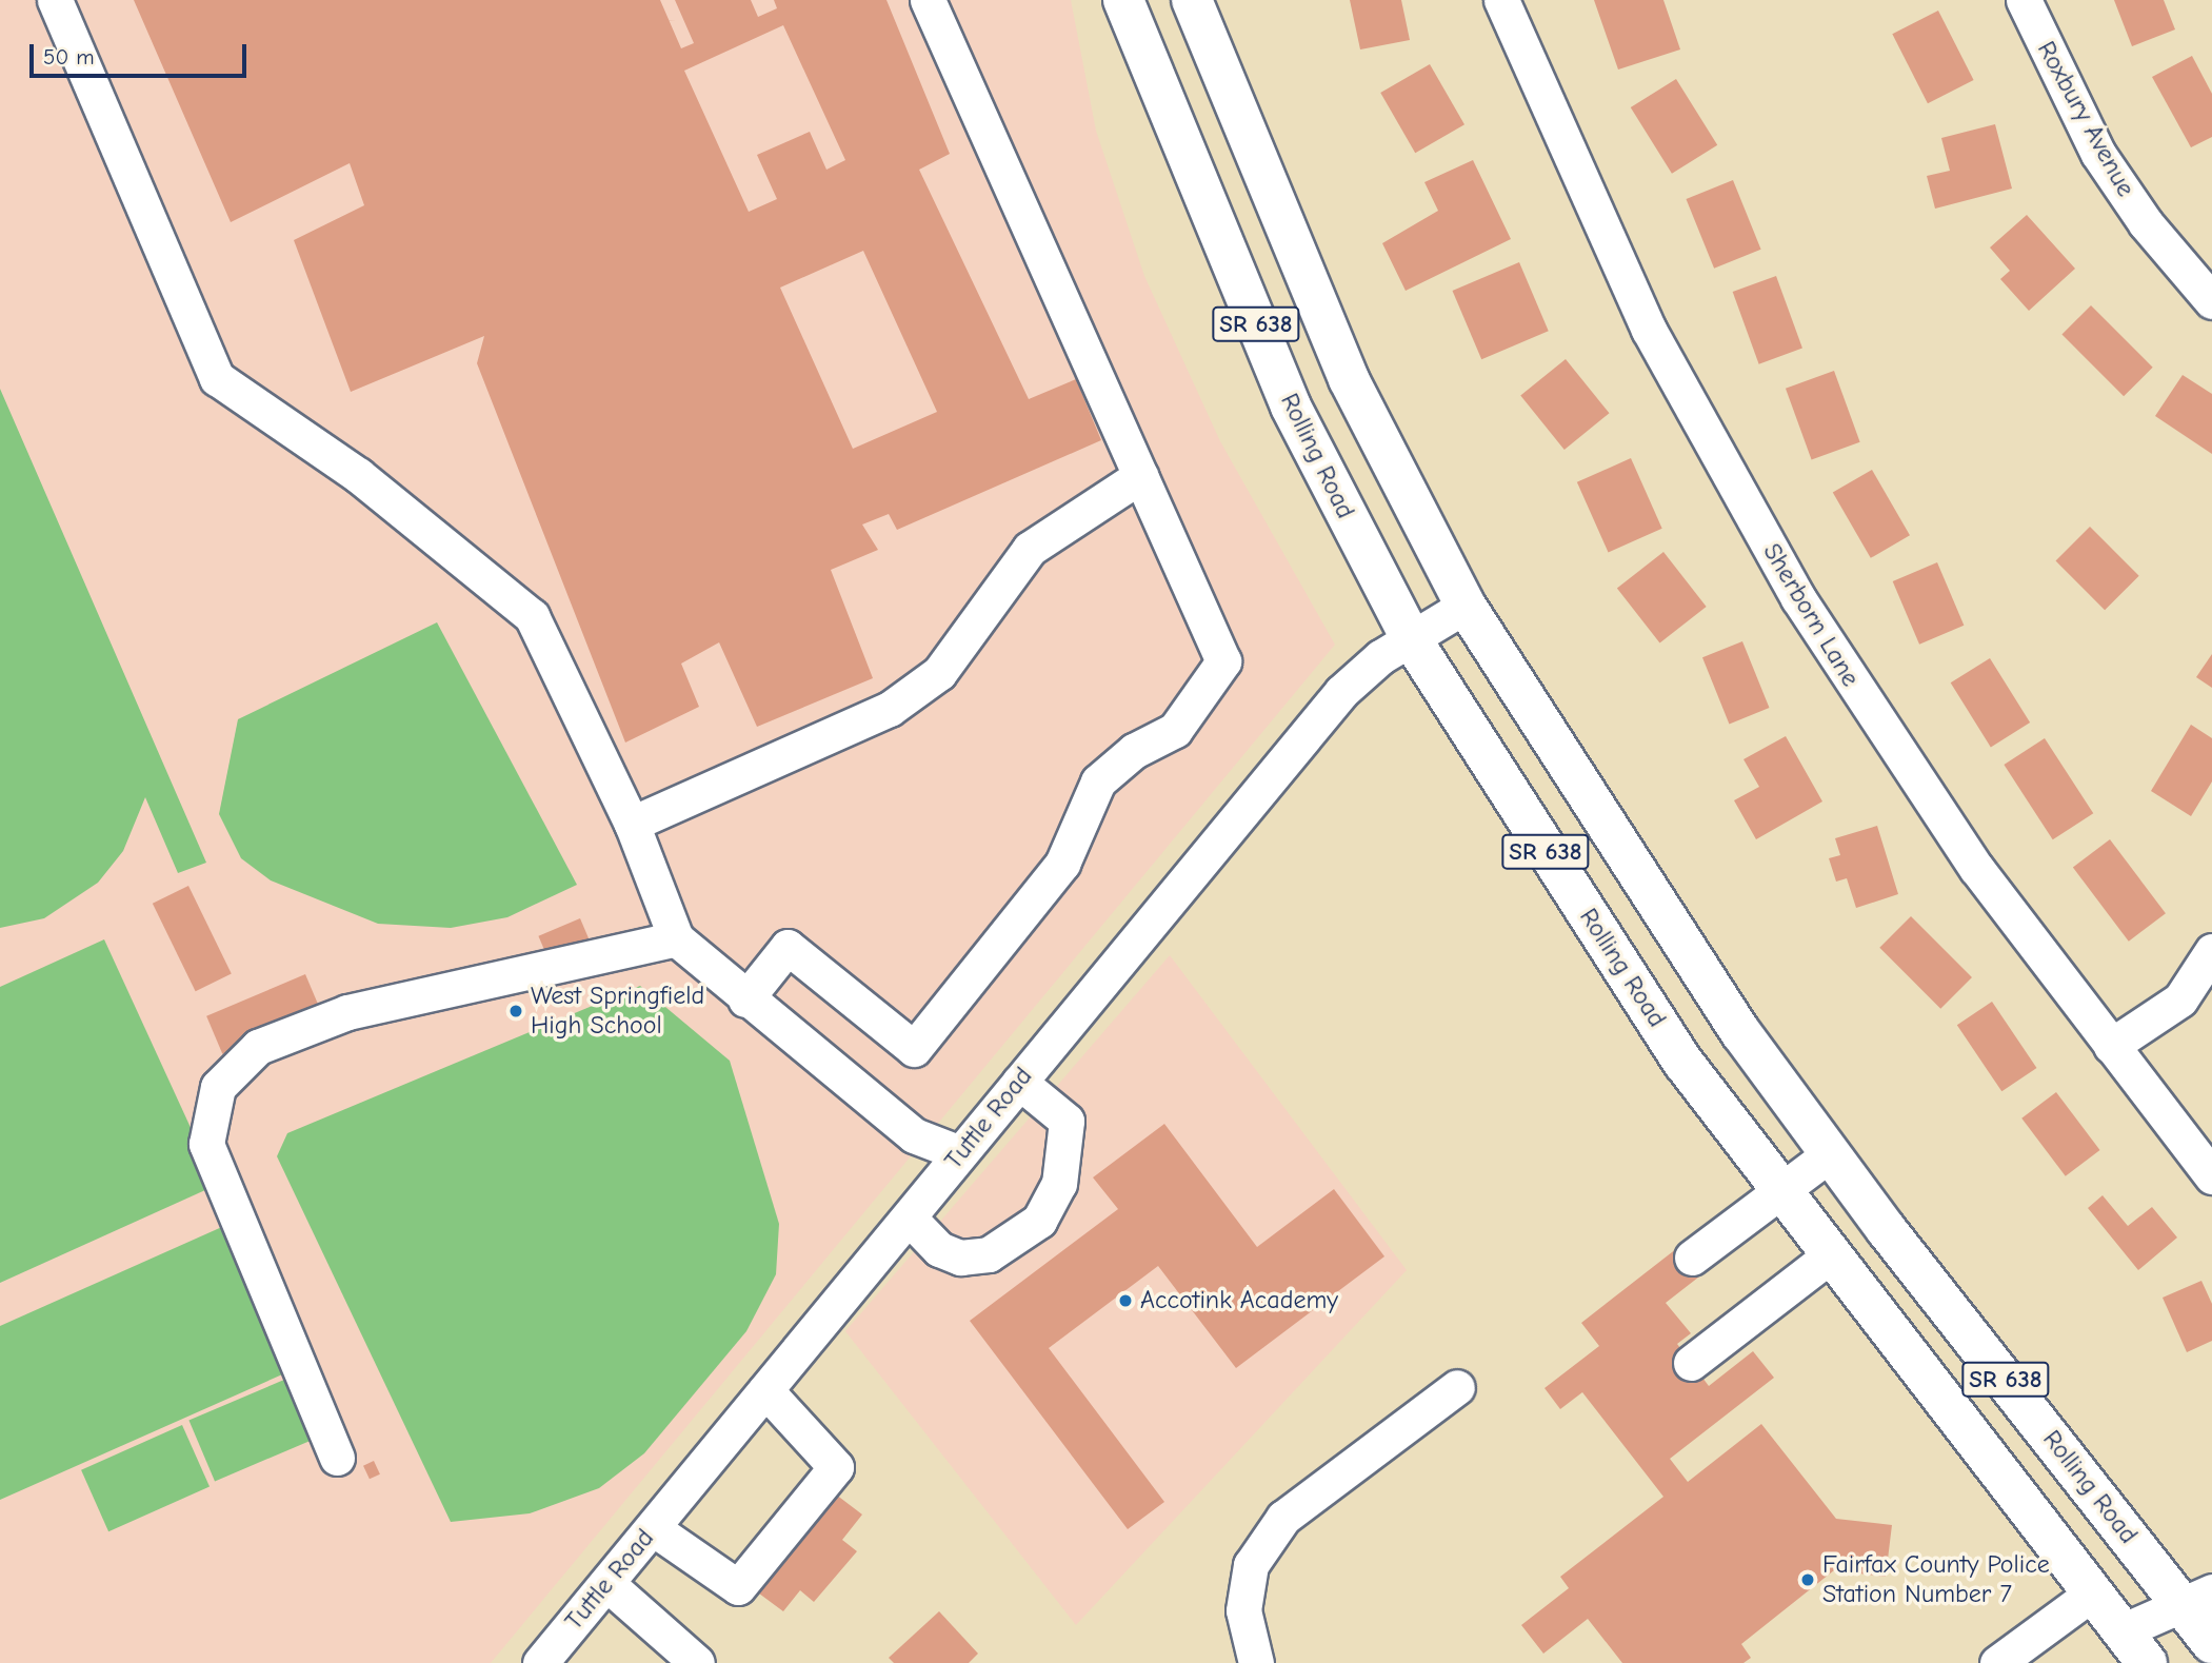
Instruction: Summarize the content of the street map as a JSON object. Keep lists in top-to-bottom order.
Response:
{
  "streets": {
    "main road": ["SR 638", "Rolling Road"],
    "street": ["Roxbury Avenue", "Sherborn Lane", "Tuttle Road"]
  },
  "crossings": [
    ["Rolling Road", "Tuttle Road"]
  ],
  "places": ["West Springfield High School", "Accotink Academy", "Fairfax County Police Station Number 7"],
  "scale_bar": "50 m"
}
